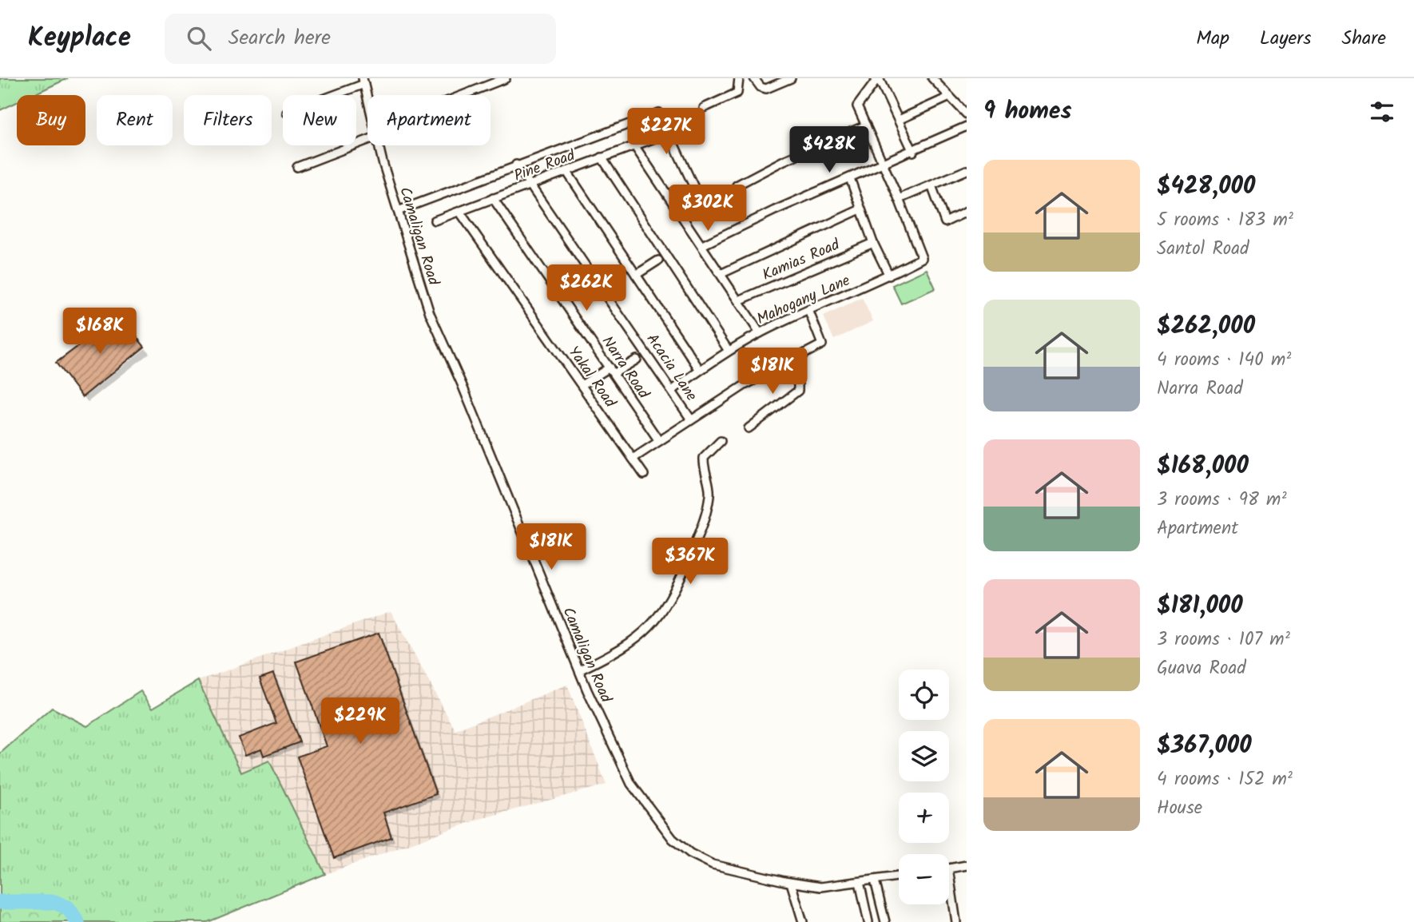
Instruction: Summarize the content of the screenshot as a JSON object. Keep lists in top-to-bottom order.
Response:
{
  "streets": {
    "street": [
      "Pine Road",
      "Camaligan Road",
      "Kamias Road",
      "Mahogany Lane",
      "Narra Road",
      "Acacia Lane",
      "Yakal Road"
    ]
  },
  "crossings": [
    ["Pine Road", "Narra Road"],
    ["Pine Road", "Acacia Lane"],
    ["Pine Road", "Yakal Road"],
    ["Mahogany Lane", "Acacia Lane"]
  ],
  "page": {
    "header": "Keyplace",
    "search": "Search here",
    "nav": ["Map", "Layers", "Share"],
    "heading": "9 homes",
    "chip": [
      "Buy",
      "Rent",
      "Filters",
      "New",
      "Apartment"
    ],
    "price": [
      "$227K",
      "$428K",
      "$302K",
      "$262K",
      "$168K",
      "$181K",
      "$181K",
      "$367K",
      "$229K"
    ],
    "list": [
      {
        "name": "$428,000",
        "note": "5 rooms · 183 m² · Santol Road"
      },
      {
        "name": "$262,000",
        "note": "4 rooms · 140 m² · Narra Road"
      },
      {
        "name": "$168,000",
        "note": "3 rooms · 98 m² · Apartment"
      },
      {
        "name": "$181,000",
        "note": "3 rooms · 107 m² · Guava Road"
      },
      {
        "name": "$367,000",
        "note": "4 rooms · 152 m² · House"
      }
    ],
    "map_buttons": ["+", "−"]
  }
}
